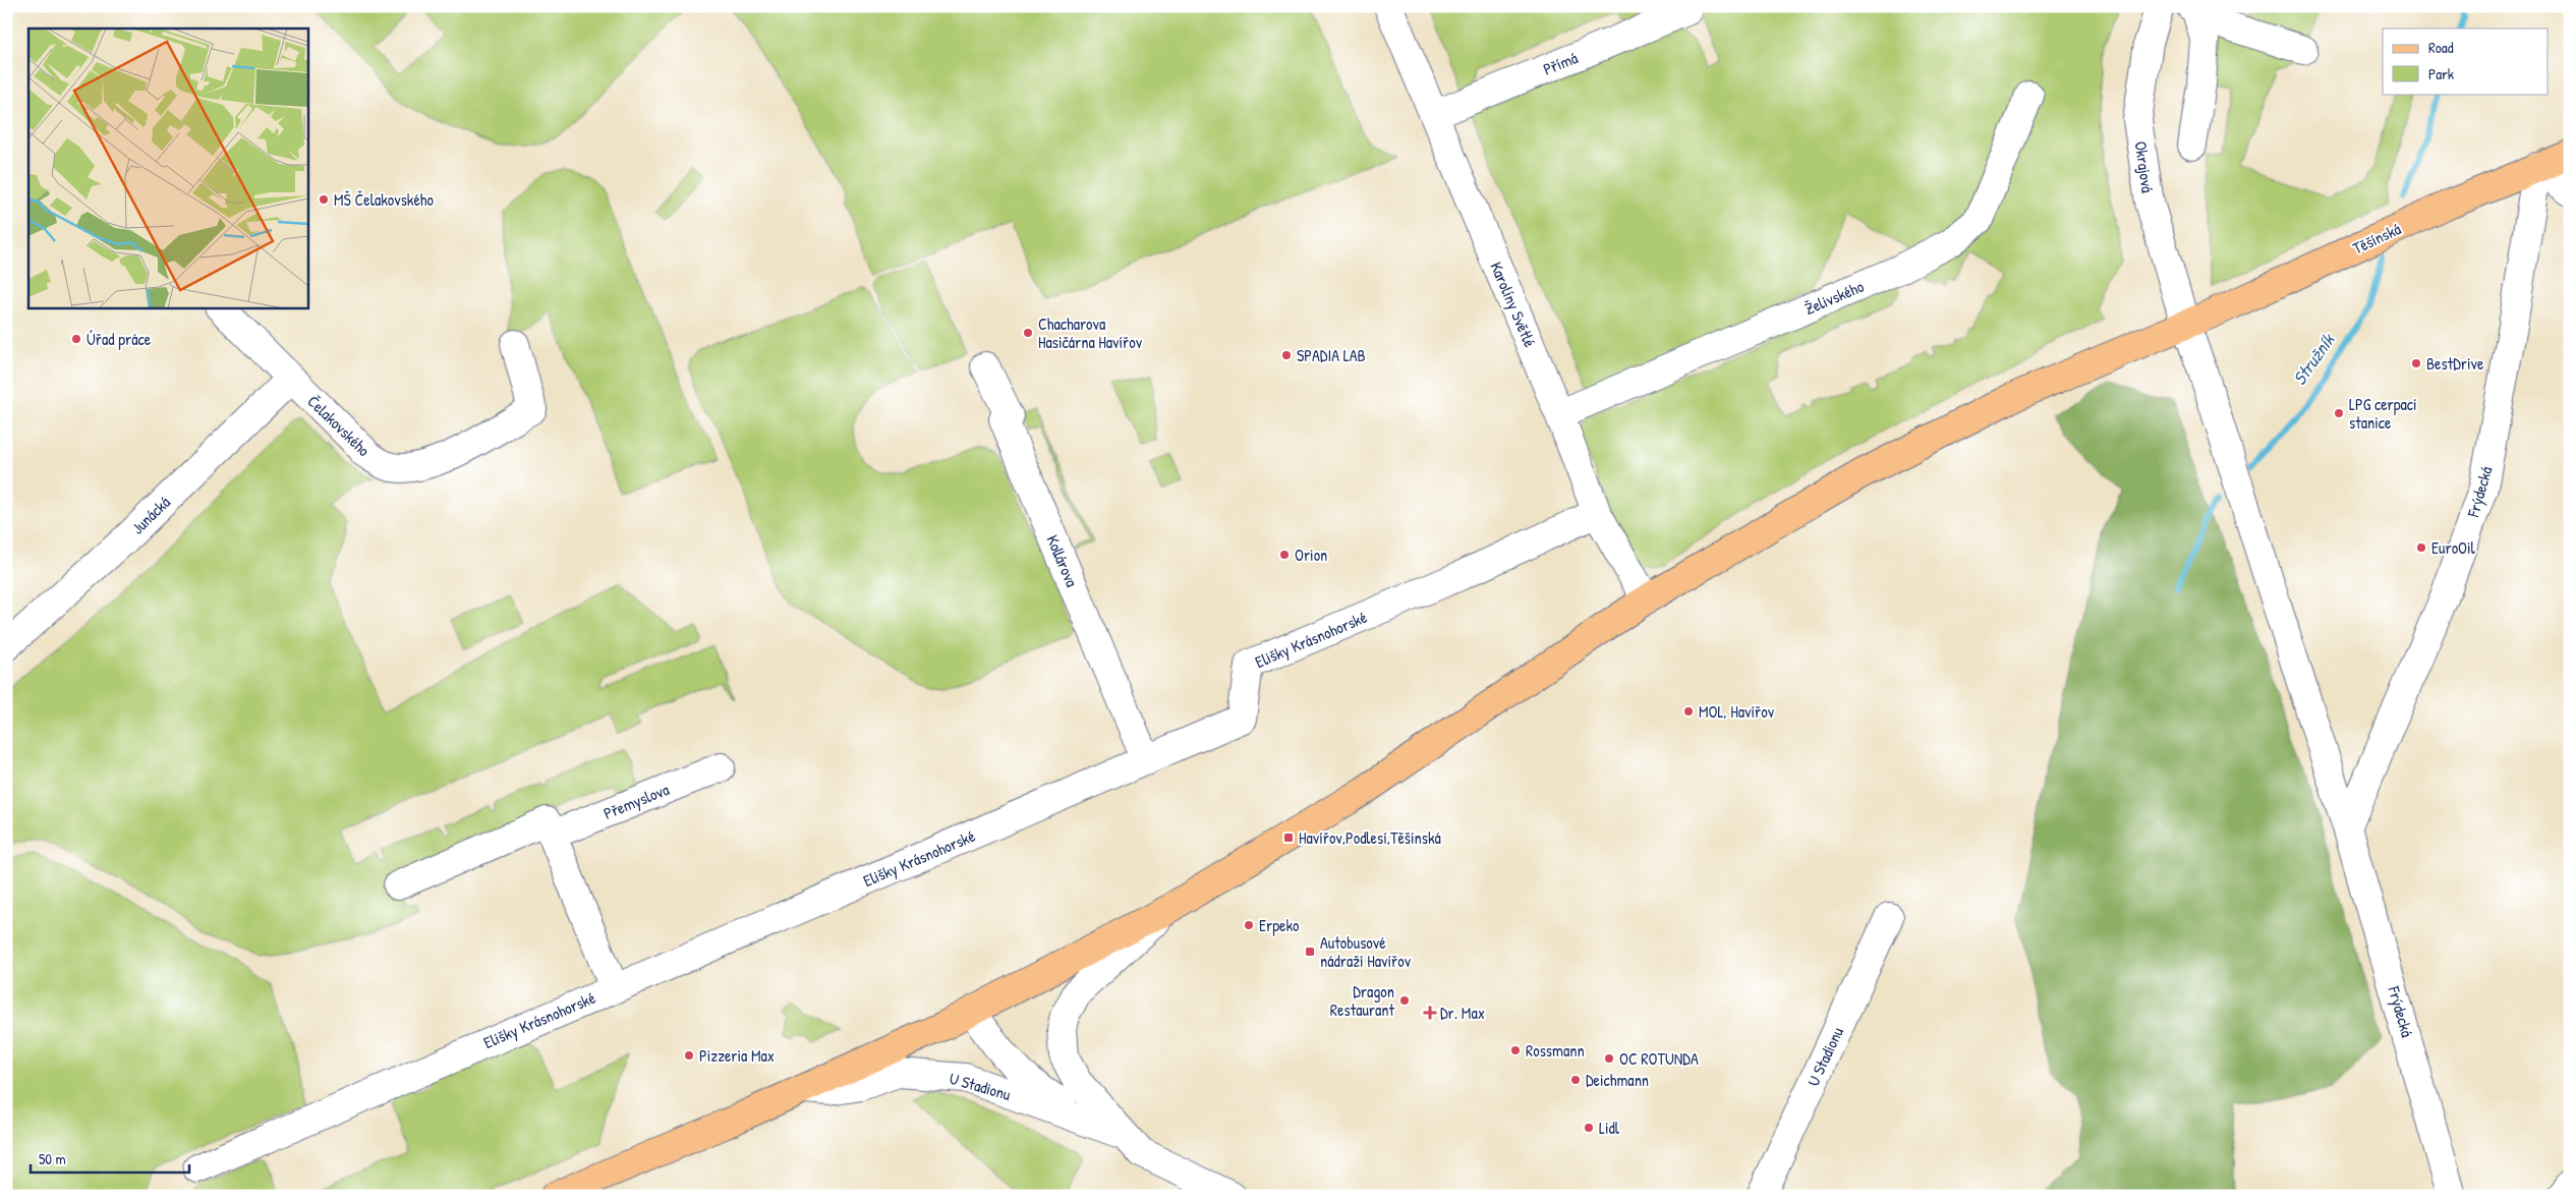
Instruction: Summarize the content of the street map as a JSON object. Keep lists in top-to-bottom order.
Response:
{
  "streets": {
    "main road": ["Těšínská"],
    "street": [
      "Přímá",
      "Okrajová",
      "Želivského",
      "Karolíny Světlé",
      "Čelakovského",
      "Frýdecká",
      "Junácká",
      "Kollárova",
      "Elišky Krásnohorské",
      "Přemyslova",
      "U Stadionu"
    ]
  },
  "crossings": [
    ["Přímá", "Karolíny Světlé"],
    ["Okrajová", "Těšínská"],
    ["Okrajová", "Frýdecká"],
    ["Těšínská", "Karolíny Světlé"],
    ["Těšínská", "Frýdecká"],
    ["Těšínská", "U Stadionu"],
    ["Želivského", "Karolíny Světlé"],
    ["Karolíny Světlé", "Elišky Krásnohorské"],
    ["Čelakovského", "Junácká"],
    ["Kollárova", "Elišky Krásnohorské"]
  ],
  "water": ["Stružník"],
  "places": {
    "other": [
      "MŠ Čelakovského",
      "Chacharova Hasičárna Havířov",
      "Úřad práce",
      "SPADIA LAB",
      "BestDrive",
      "LPG cerpaci stanice",
      "EuroOil",
      "Orion",
      "MOL, Havířov",
      "Erpeko",
      "Dragon Restaurant",
      "Rossmann",
      "Pizzeria Max",
      "OC ROTUNDA",
      "Deichmann",
      "Lidl"
    ],
    "transit": ["Havířov,Podlesí,Těšínská", "Autobusové nádraží Havířov"],
    "health": ["Dr. Max"]
  },
  "legend": ["Road", "Park"],
  "scale_bar": "50 m"
}
